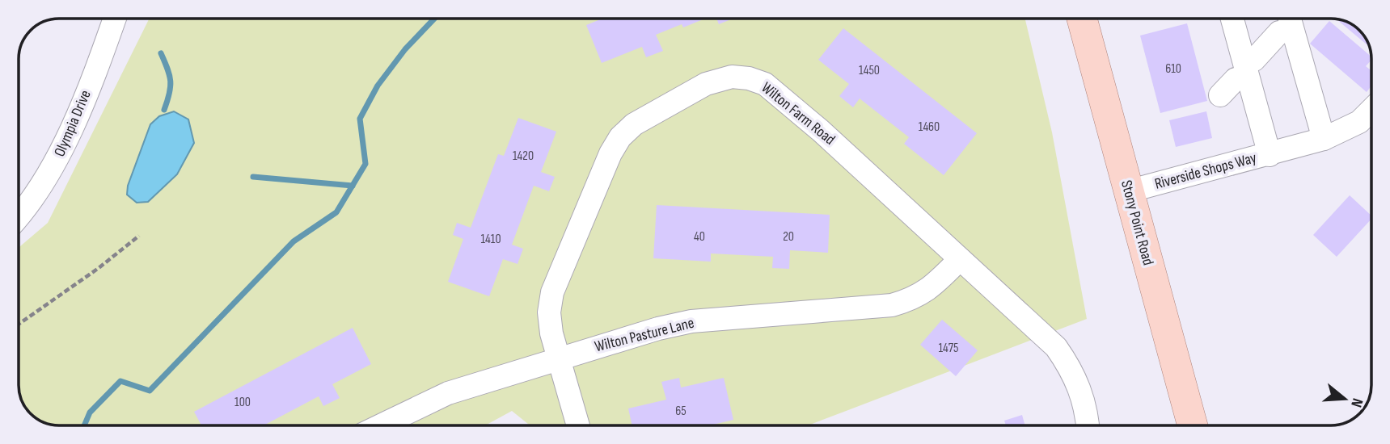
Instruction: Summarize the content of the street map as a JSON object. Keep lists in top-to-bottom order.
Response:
{
  "streets": {
    "main road": ["Stony Point Road"],
    "street": [
      "Wilton Farm Road",
      "Olympia Drive",
      "Riverside Shops Way",
      "Wilton Pasture Lane"
    ]
  },
  "crossings": [
    ["Wilton Farm Road", "Wilton Pasture Lane"],
    ["Riverside Shops Way", "Stony Point Road"]
  ],
  "house_numbers": [
    "610",
    "1450",
    "1460",
    "1420",
    "40",
    "20",
    "1410",
    "1475",
    "100",
    "65"
  ],
  "north": "right"
}
